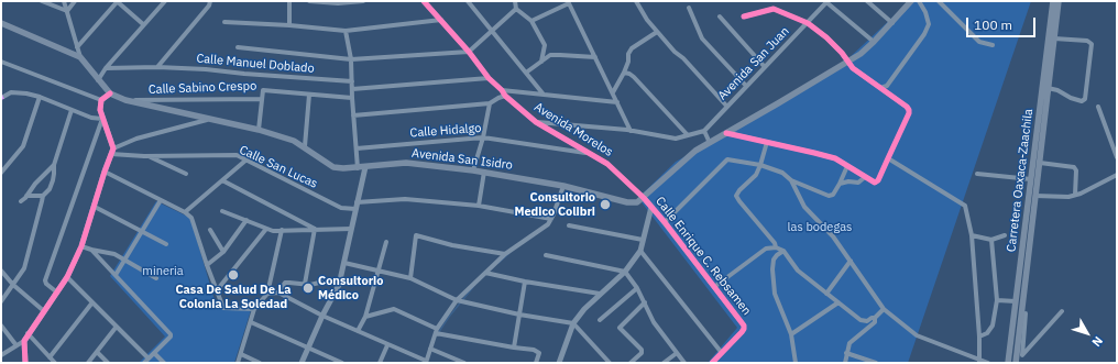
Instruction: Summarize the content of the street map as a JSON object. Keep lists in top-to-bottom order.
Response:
{
  "streets": {
    "main road": ["Avenida San Isidro", "Carretera Oaxaca-Zaachila"],
    "street": [
      "Calle Manuel Doblado",
      "Avenida San Juan",
      "Calle Sabino Crespo",
      "Avenida Morelos",
      "Calle Hidalgo",
      "Calle San Lucas",
      "Calle Enrique C. Rebsamen"
    ]
  },
  "crossings": [
    ["Calle Sabino Crespo", "Avenida San Isidro"],
    ["Avenida Morelos", "Calle Hidalgo"],
    ["Avenida Morelos", "Avenida San Isidro"],
    ["Avenida Morelos", "Calle Enrique C. Rebsamen"],
    ["Avenida San Isidro", "Calle Enrique C. Rebsamen"]
  ],
  "parks": ["las bodegas", "mineria"],
  "places": ["Consultorio Medico Colibri", "Casa De Salud De La Colonia La Soledad", "Consultorio Médico"],
  "scale_bar": "100 m",
  "north": "bottom right"
}
